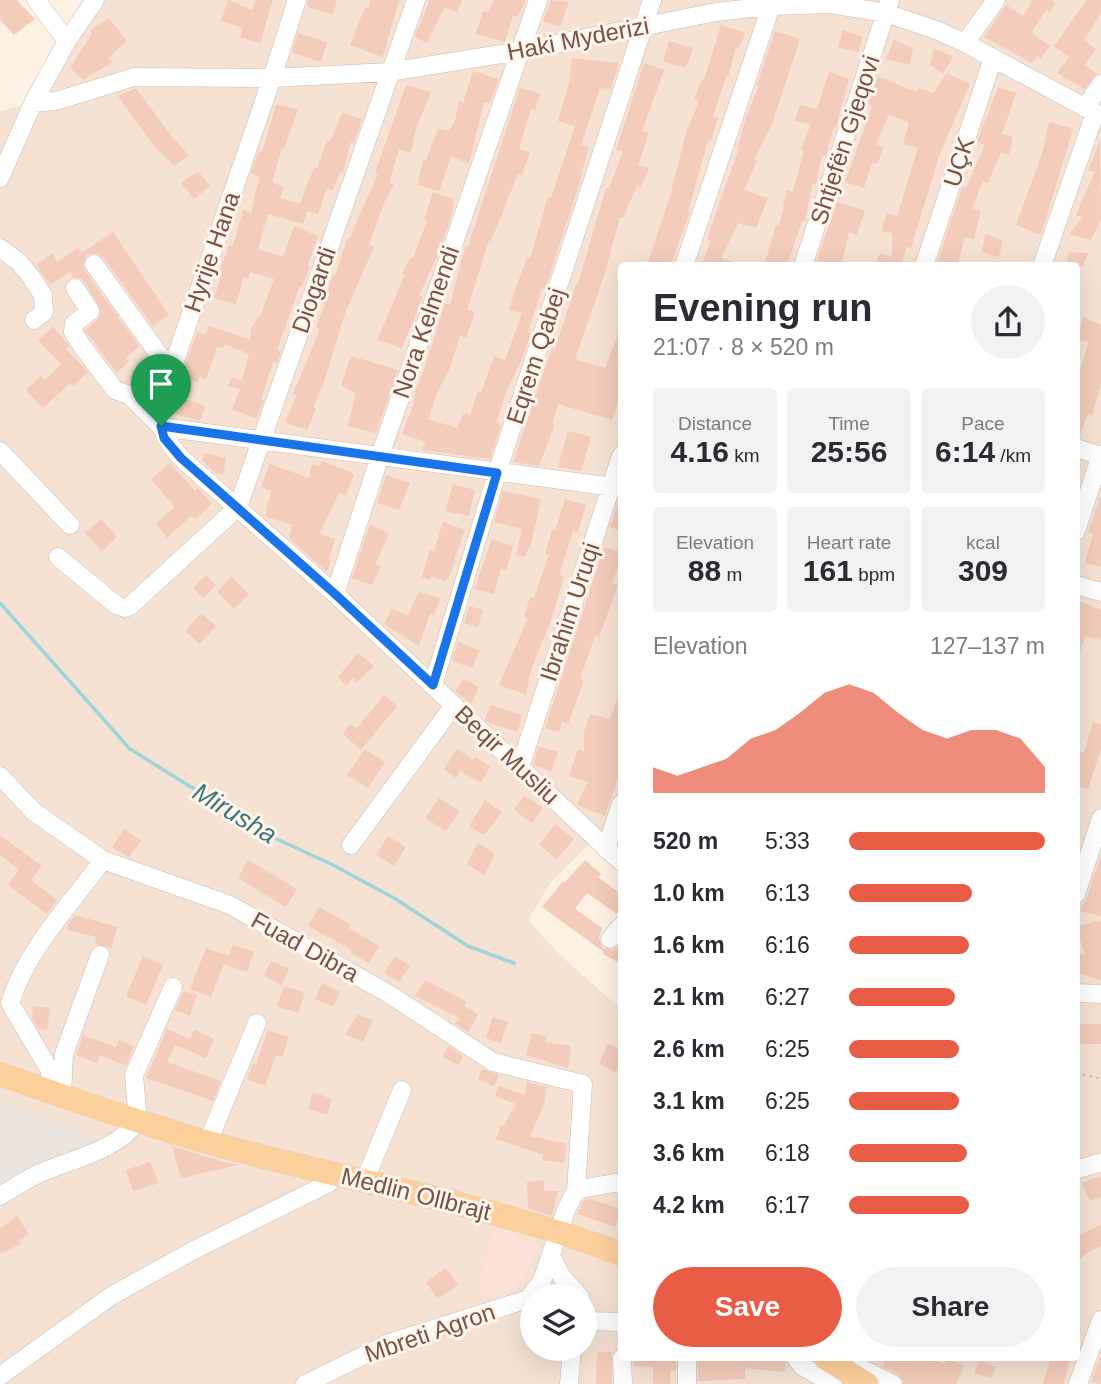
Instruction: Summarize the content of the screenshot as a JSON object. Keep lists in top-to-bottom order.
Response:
{
  "streets": {
    "main road": ["Medlin Ollbrajt"],
    "street": [
      "Haki Myderizi",
      "Shtjefën Gjeqovi",
      "UÇK",
      "Hyrije Hana",
      "Diogardi",
      "Nora Kelmendi",
      "Eqrem Qabej",
      "Ibrahim Uruqi",
      "Beqir Musliu",
      "Fuad Dibra",
      "Mbreti Agron"
    ]
  },
  "crossings": [
    ["Haki Myderizi", "Shtjefën Gjeqovi"],
    ["Haki Myderizi", "UÇK"],
    ["Haki Myderizi", "Hyrije Hana"],
    ["Haki Myderizi", "Diogardi"],
    ["Haki Myderizi", "Nora Kelmendi"],
    ["Haki Myderizi", "Eqrem Qabej"],
    ["Hyrije Hana", "Beqir Musliu"],
    ["Diogardi", "Beqir Musliu"],
    ["Nora Kelmendi", "Beqir Musliu"],
    ["Eqrem Qabej", "Beqir Musliu"],
    ["Ibrahim Uruqi", "Beqir Musliu"],
    ["Fuad Dibra", "Mbreti Agron"],
    ["Medlin Ollbrajt", "Mbreti Agron"]
  ],
  "water": ["Mirusha"],
  "page": {
    "heading": ["Evening run", "21:07 · 8 × 520 m"],
    "stats": [
      ["Distance", "4.16 km"],
      ["Time", "25:56"],
      ["Pace", "6:14 /km"],
      ["Elevation", "88 m"],
      ["Heart rate", "161 bpm"],
      ["kcal", "309"]
    ],
    "chart": ["Elevation", "127–137 m"],
    "list": [
      {
        "name": "520 m",
        "note": "5:33"
      },
      {
        "name": "1.0 km",
        "note": "6:13"
      },
      {
        "name": "1.6 km",
        "note": "6:16"
      },
      {
        "name": "2.1 km",
        "note": "6:27"
      },
      {
        "name": "2.6 km",
        "note": "6:25"
      },
      {
        "name": "3.1 km",
        "note": "6:25"
      },
      {
        "name": "3.6 km",
        "note": "6:18"
      },
      {
        "name": "4.2 km",
        "note": "6:17"
      }
    ],
    "buttons": ["Save", "Share"]
  }
}
